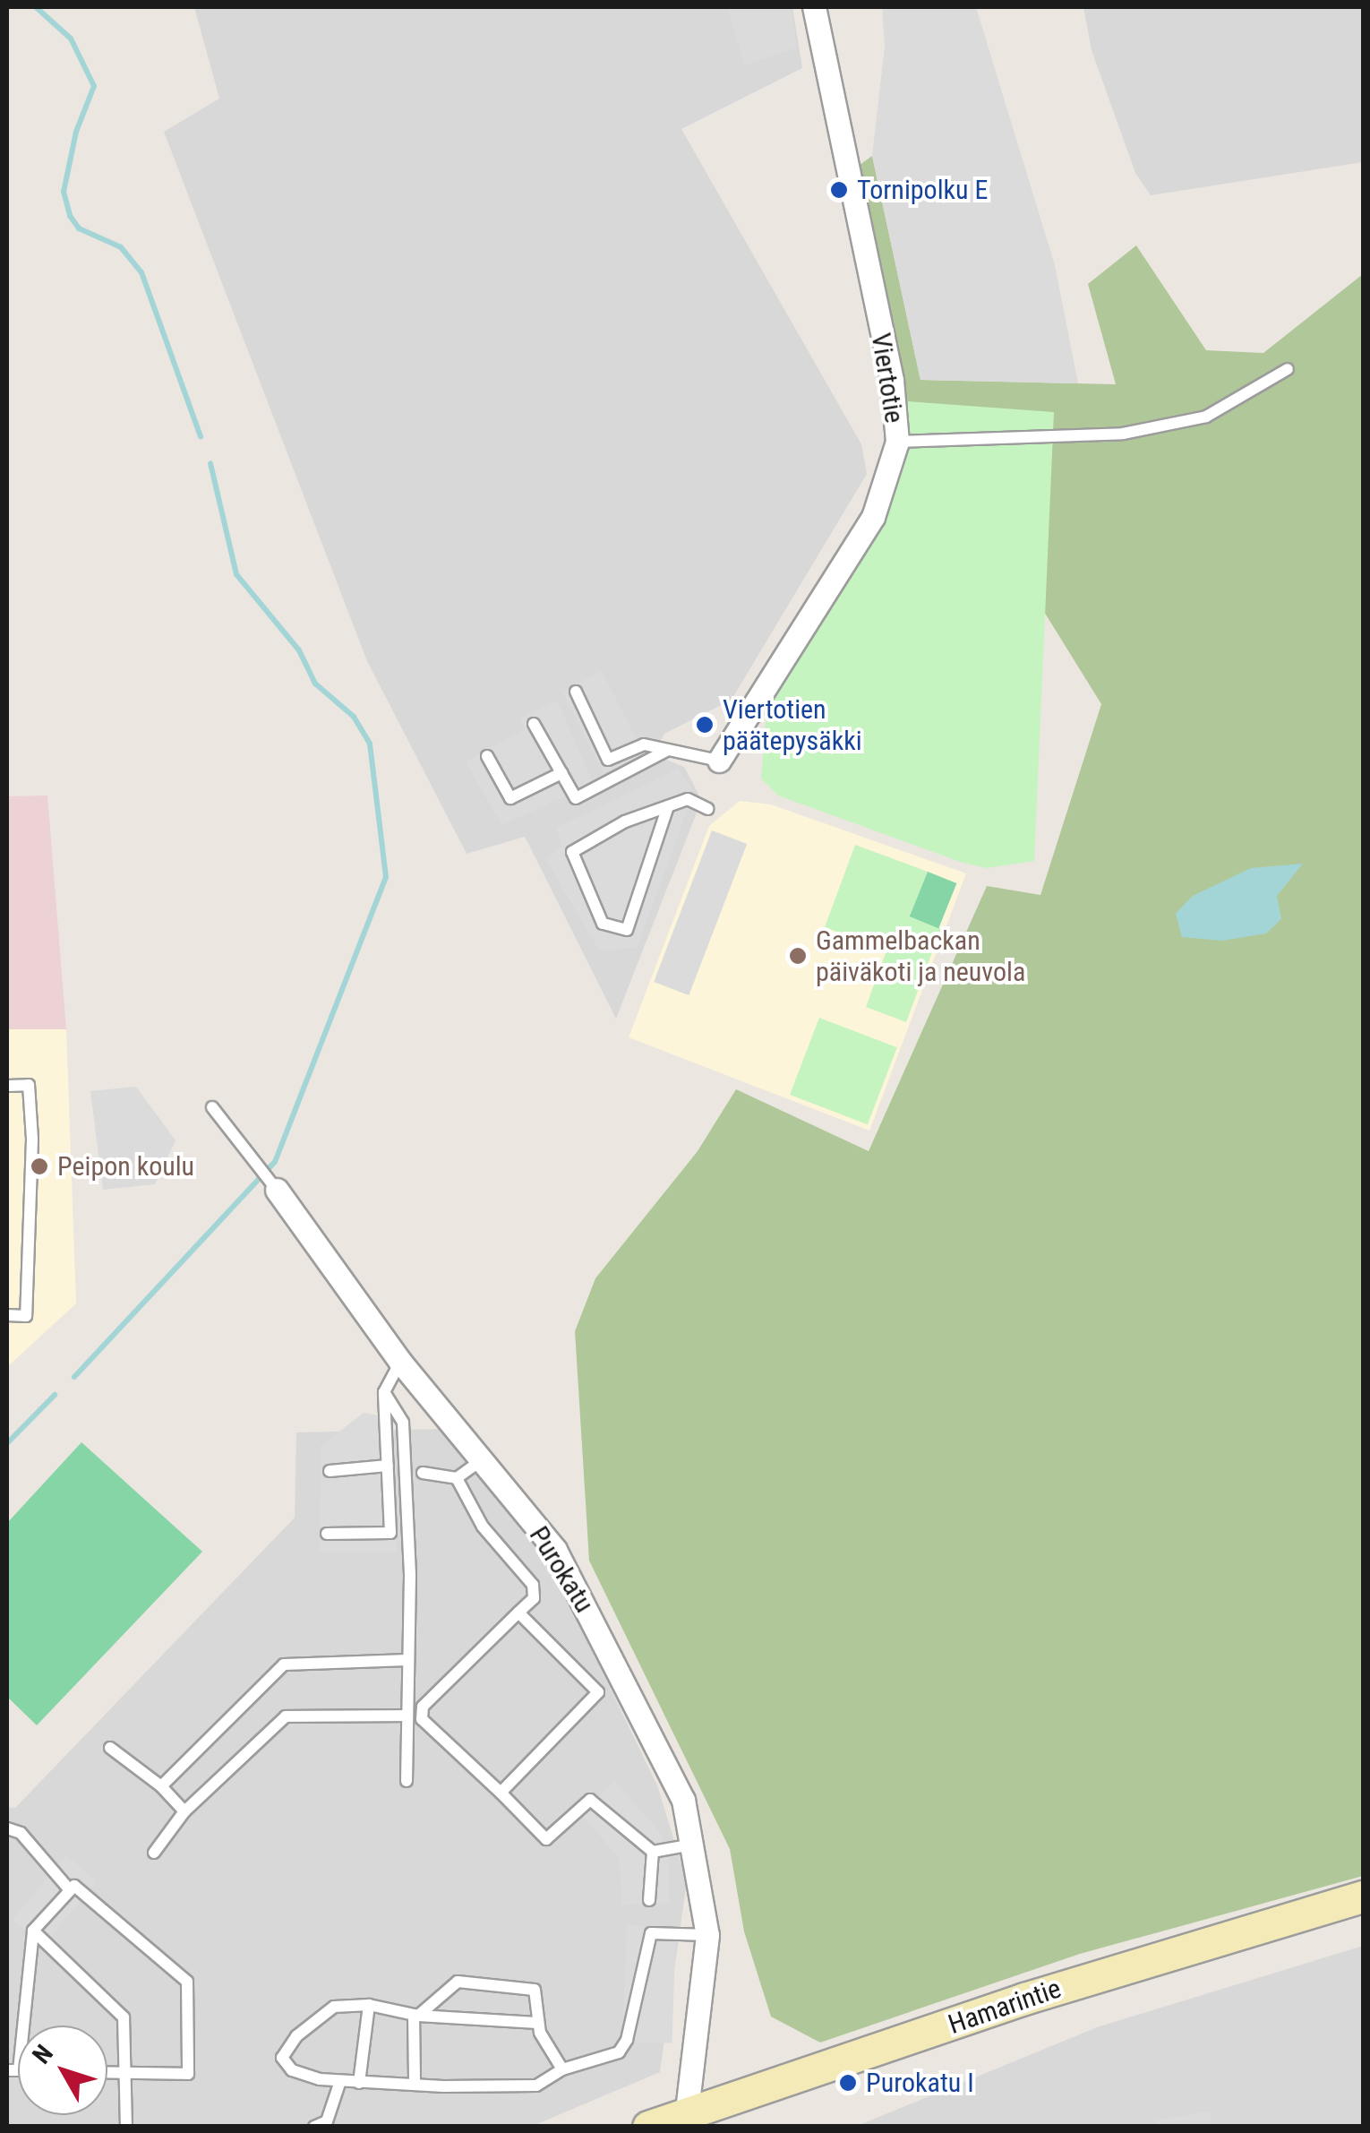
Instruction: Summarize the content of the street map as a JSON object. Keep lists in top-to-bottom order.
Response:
{
  "streets": {
    "street": ["Viertotie", "Purokatu", "Hamarintie"]
  },
  "crossings": [
    ["Purokatu", "Hamarintie"]
  ],
  "places": [
    "Tornipolku E",
    "Viertotien päätepysäkki",
    "Gammelbackan päiväkoti ja neuvola",
    "Peipon koulu",
    "Purokatu I"
  ],
  "north": "top left"
}
